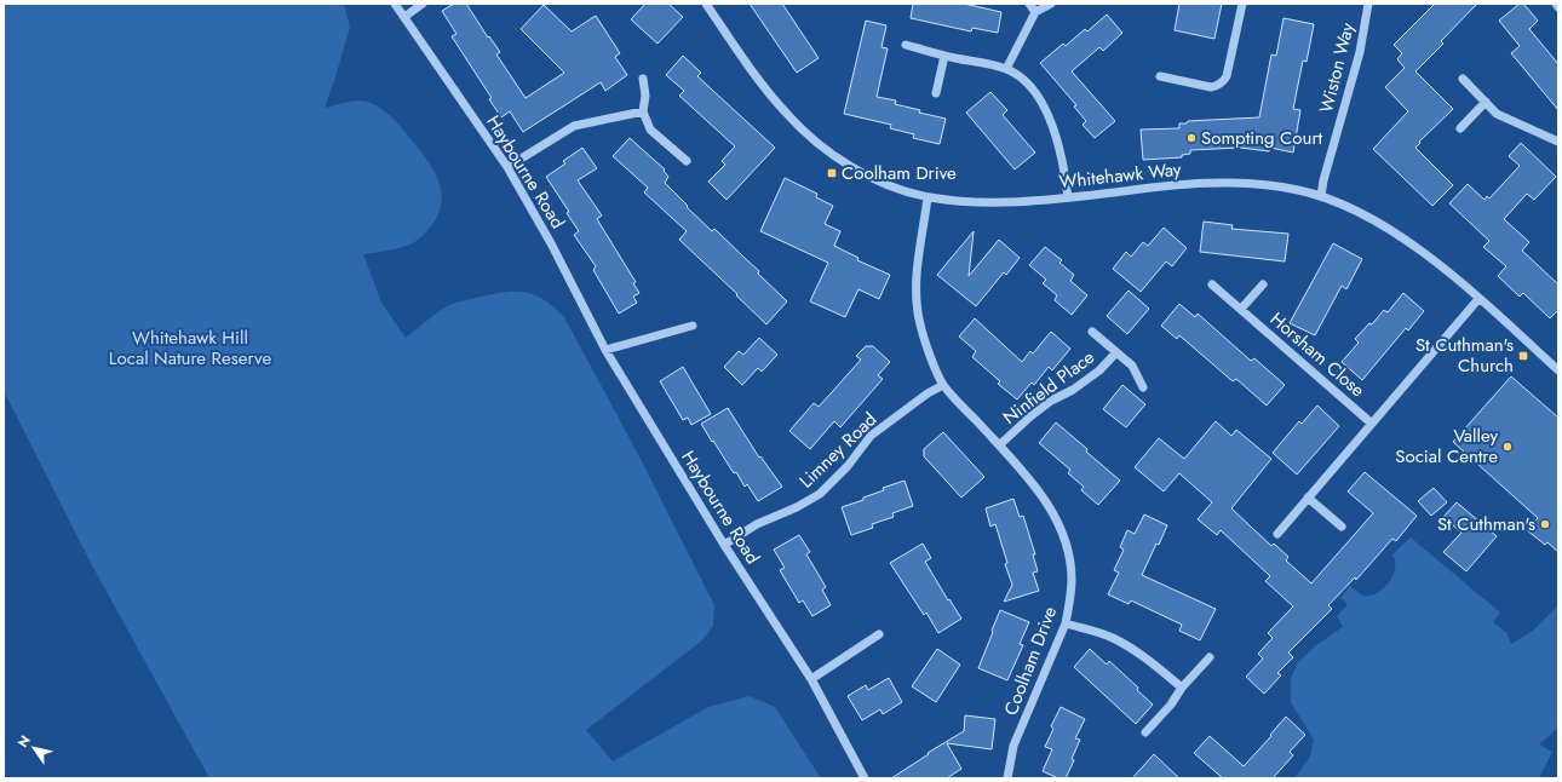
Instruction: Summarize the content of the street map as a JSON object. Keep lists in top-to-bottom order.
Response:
{
  "streets": {
    "street": [
      "Wiston Way",
      "Haybourne Road",
      "Whitehawk Way",
      "Horsham Close",
      "Ninfield Place",
      "Limney Road",
      "Coolham Drive"
    ]
  },
  "crossings": [
    ["Wiston Way", "Whitehawk Way"],
    ["Haybourne Road", "Limney Road"],
    ["Whitehawk Way", "Coolham Drive"],
    ["Ninfield Place", "Coolham Drive"],
    ["Limney Road", "Coolham Drive"]
  ],
  "parks": ["Whitehawk Hill Local Nature Reserve"],
  "places": {
    "other": ["Sompting Court", "Valley Social Centre", "St Cuthman's"],
    "transit": ["Coolham Drive", "St Cuthman's Church"]
  },
  "north": "top left"
}
